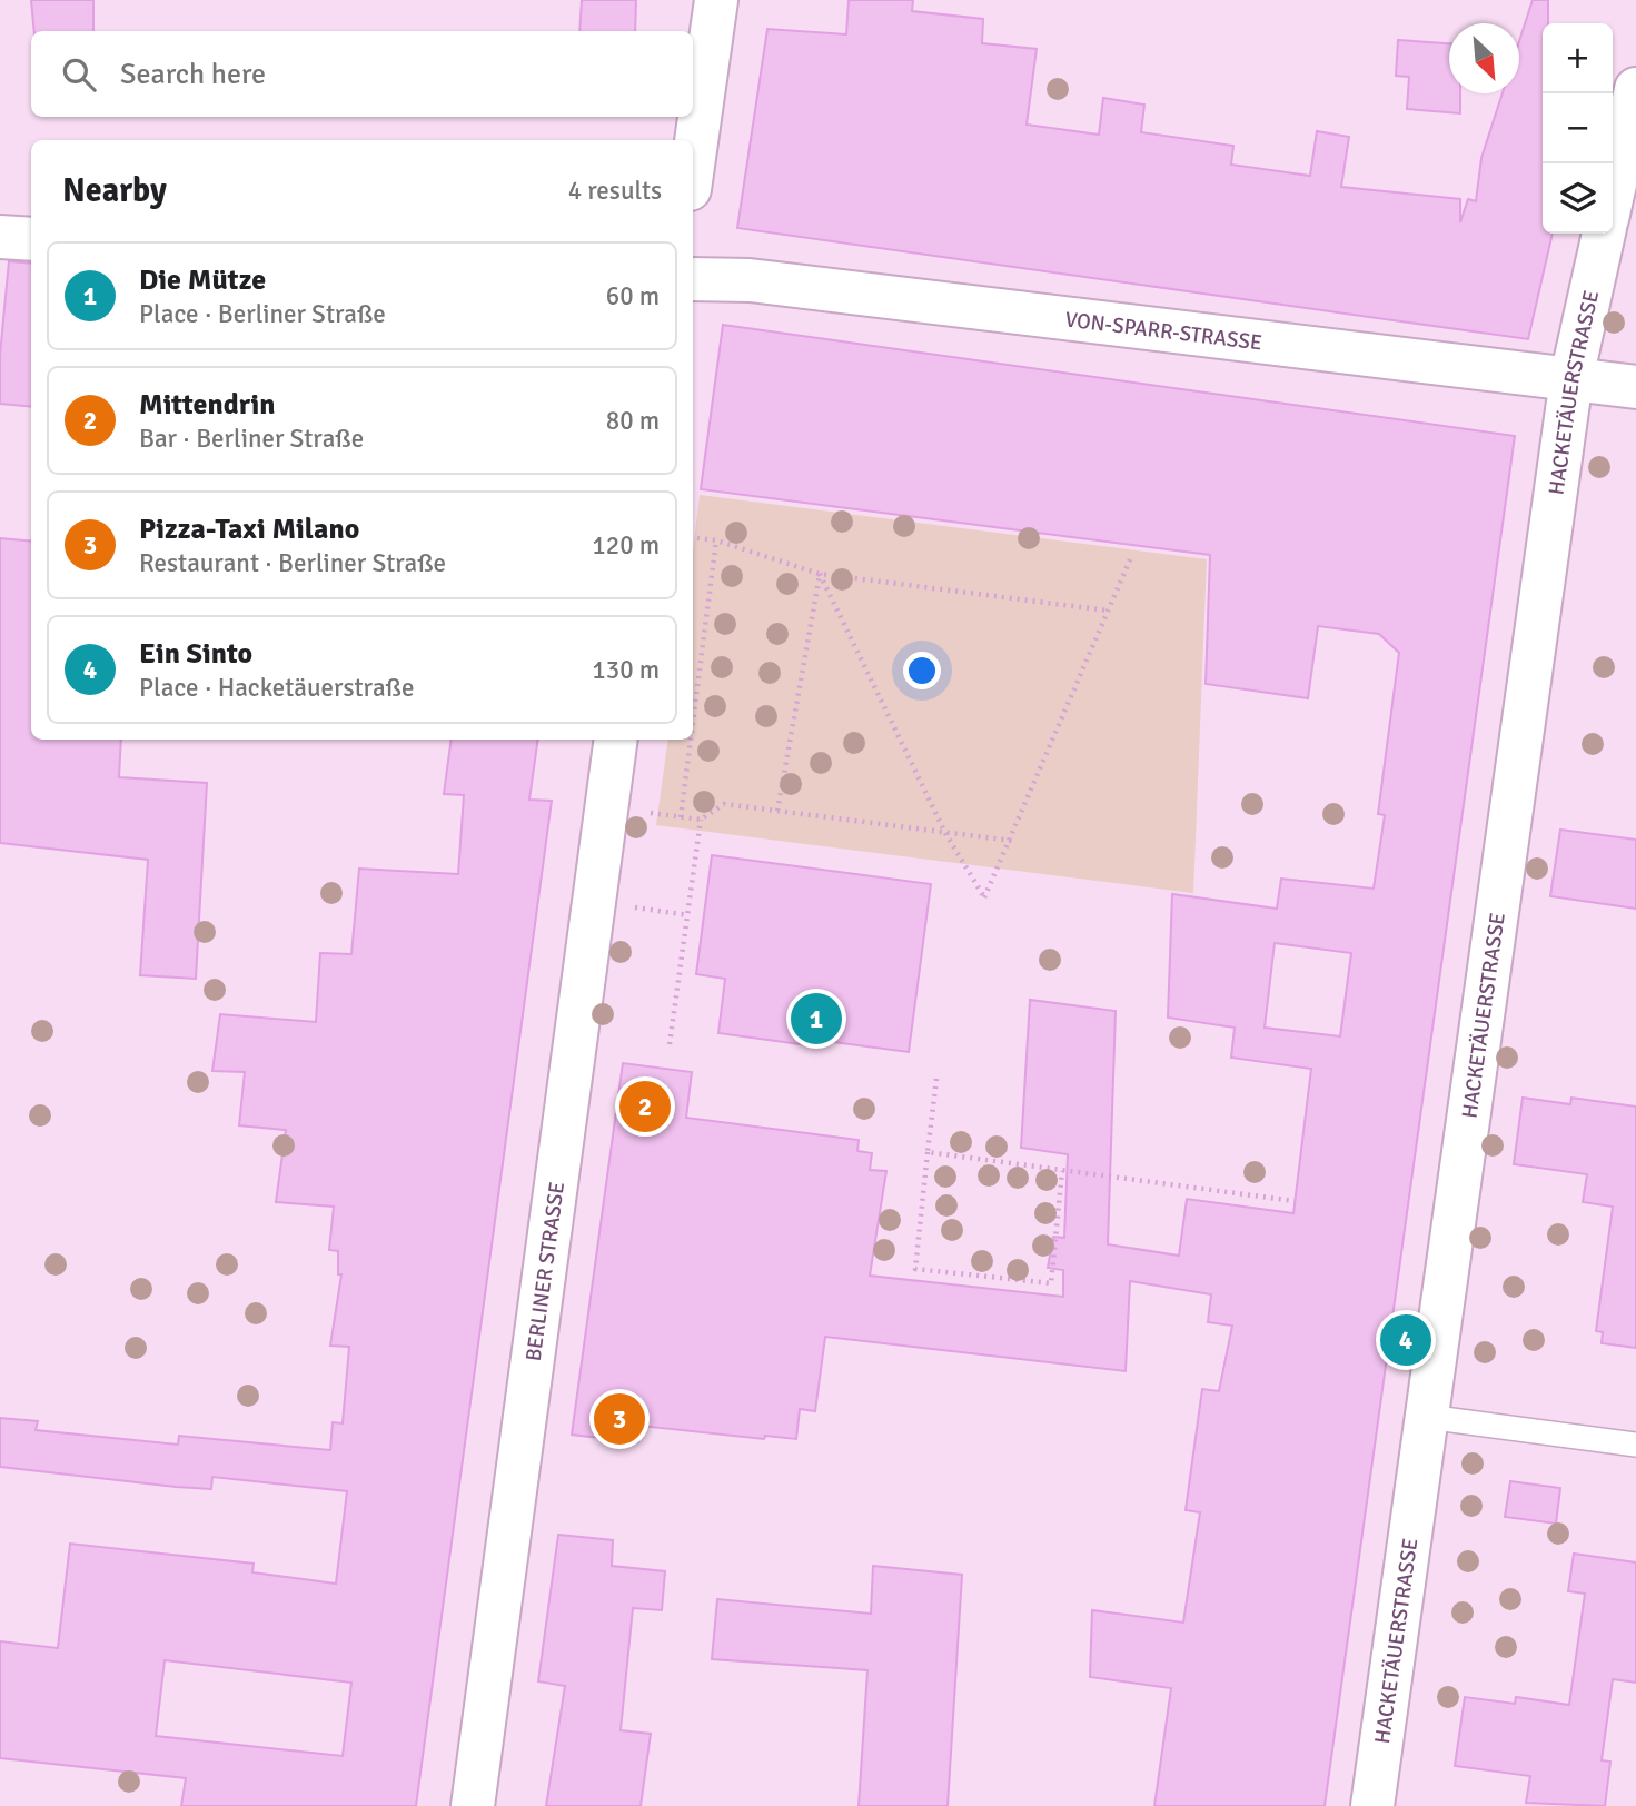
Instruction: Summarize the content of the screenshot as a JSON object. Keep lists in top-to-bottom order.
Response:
{
  "streets": {
    "street": ["VON-SPARR-STRASSE", "HACKETÄUERSTRASSE", "BERLINER STRASSE"]
  },
  "crossings": [
    ["VON-SPARR-STRASSE", "HACKETÄUERSTRASSE"]
  ],
  "north": "bottom right",
  "page": {
    "map_buttons": ["+", "−"],
    "search": "Search here",
    "heading": ["Nearby", "4 results"],
    "list": [
      {
        "mark": "1",
        "name": "Die Mütze",
        "note": "Place · Berliner Straße",
        "value": "60 m"
      },
      {
        "mark": "2",
        "name": "Mittendrin",
        "note": "Bar · Berliner Straße",
        "value": "80 m"
      },
      {
        "mark": "3",
        "name": "Pizza-Taxi Milano",
        "note": "Restaurant · Berliner Straße",
        "value": "120 m"
      },
      {
        "mark": "4",
        "name": "Ein Sinto",
        "note": "Place · Hacketäuerstraße",
        "value": "130 m"
      }
    ],
    "pins": [
      "1",
      "2",
      "4",
      "3"
    ]
  }
}
